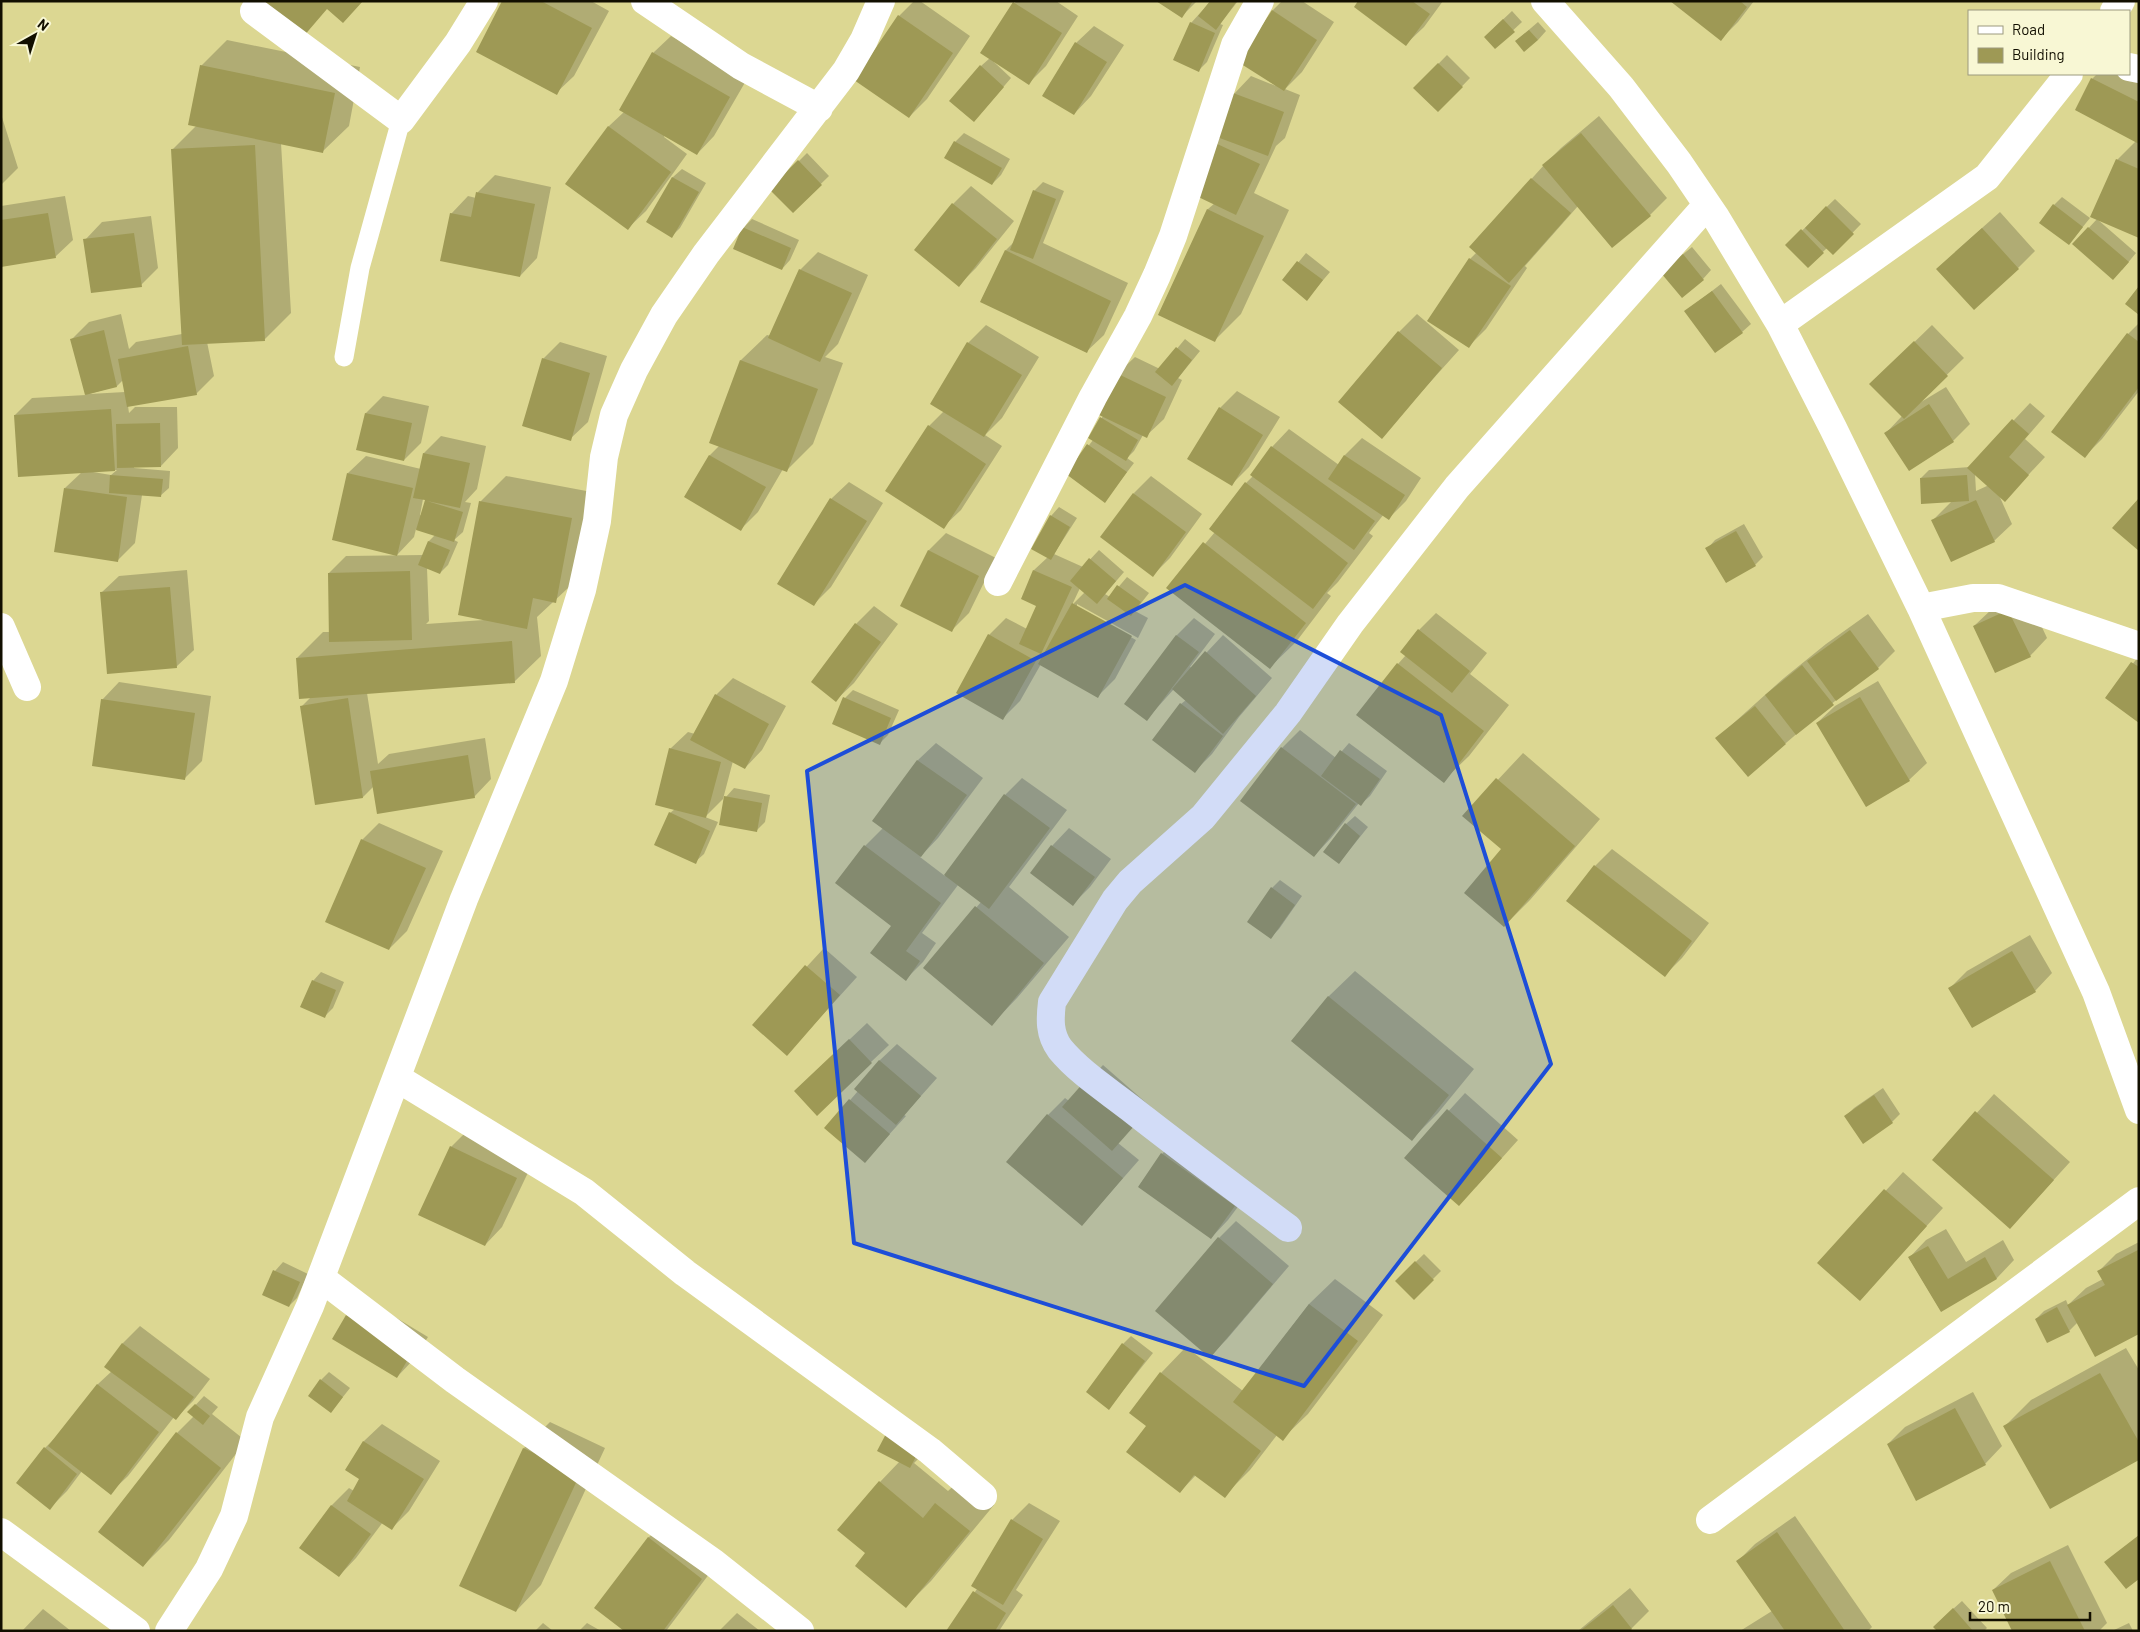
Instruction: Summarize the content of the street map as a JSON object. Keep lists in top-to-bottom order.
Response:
{
  "legend": ["Road", "Building"],
  "scale_bar": "20 m",
  "north": "top right"
}
